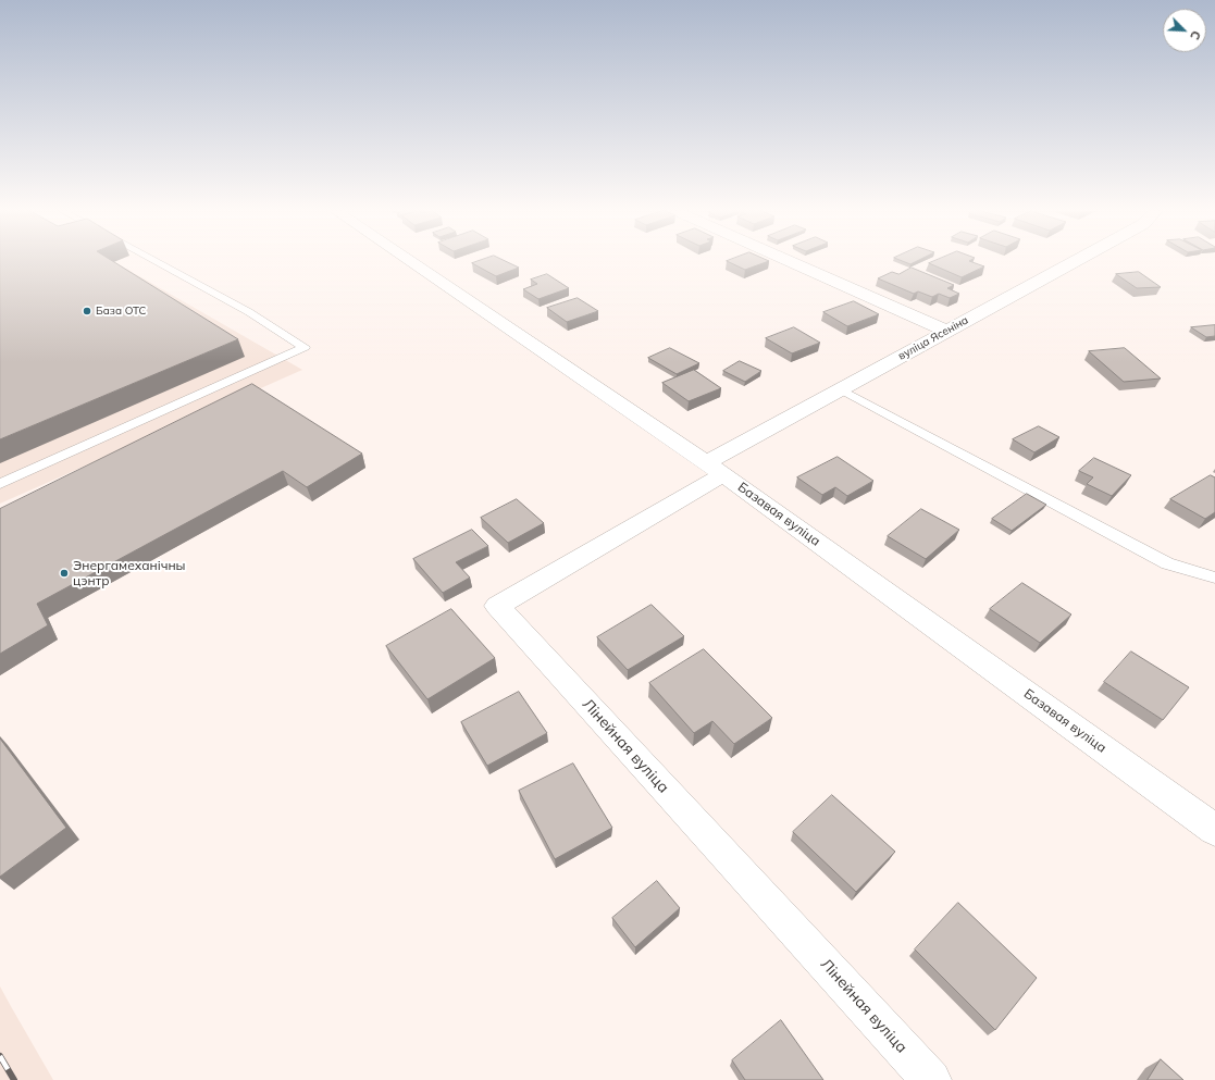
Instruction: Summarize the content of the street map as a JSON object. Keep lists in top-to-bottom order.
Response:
{
  "streets": {
    "street": ["вуліца Ясеніна", "Базавая вуліца", "Лінейная вуліца"]
  },
  "crossings": [
    ["вуліца Ясеніна", "Базавая вуліца"],
    ["вуліца Ясеніна", "Лінейная вуліца"],
    ["Базавая вуліца", "Лінейная вуліца"]
  ],
  "places": ["База ОТС", "Энергамеханічны цэнтр"],
  "north": "bottom right"
}
